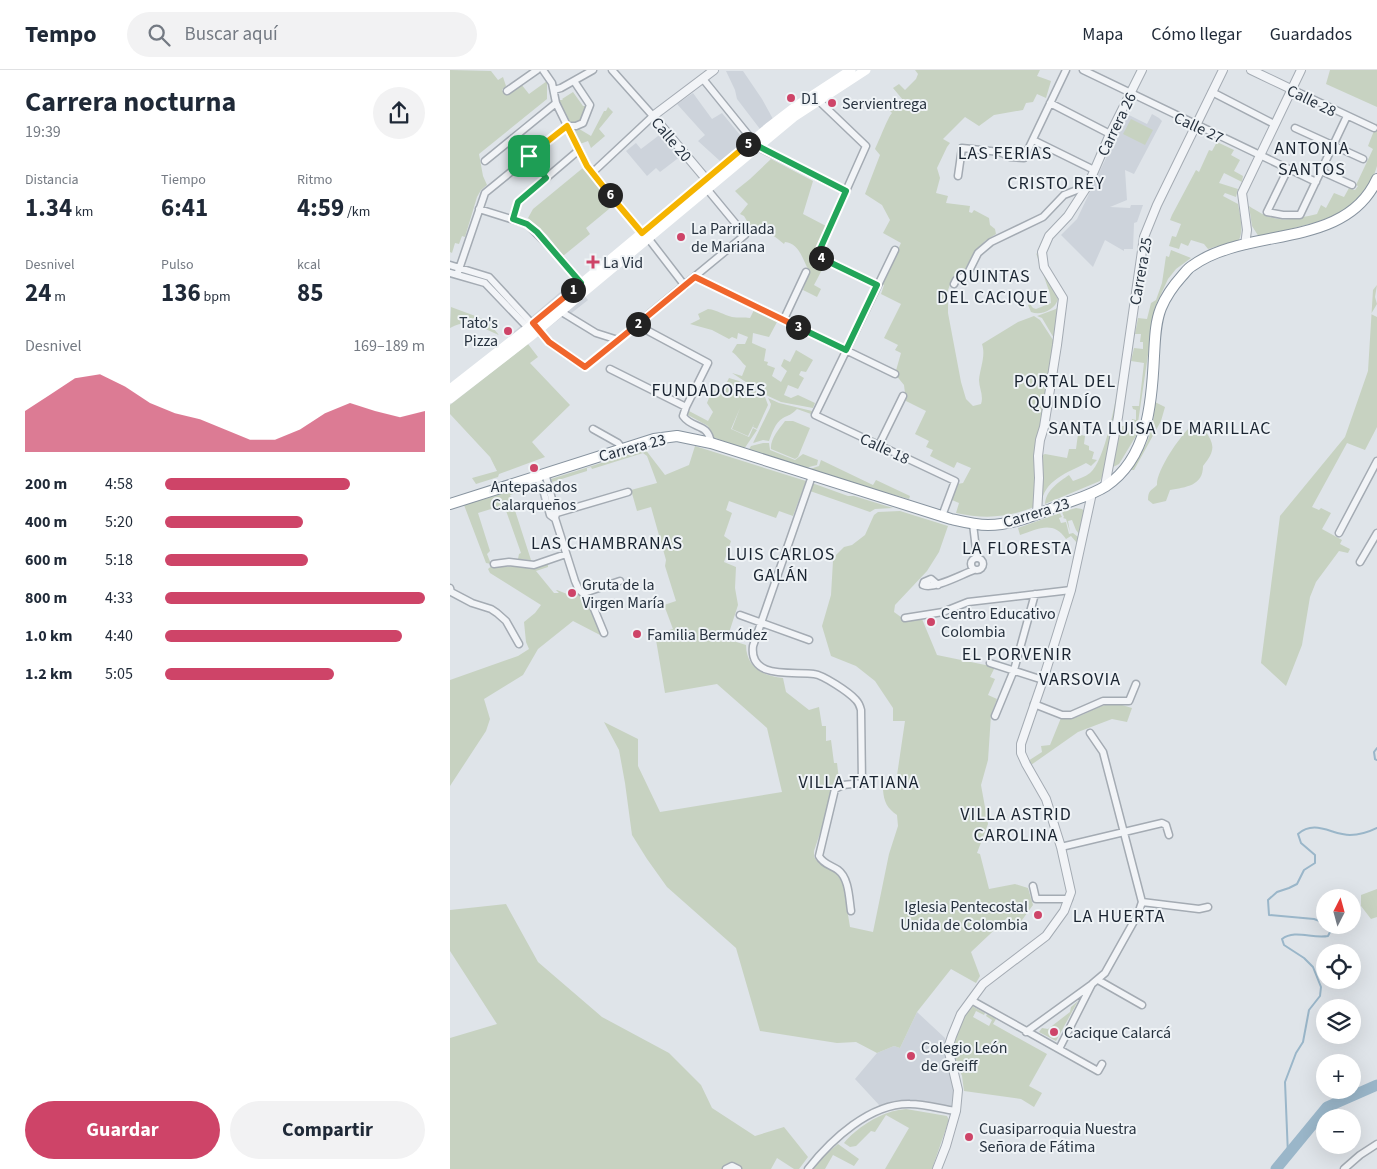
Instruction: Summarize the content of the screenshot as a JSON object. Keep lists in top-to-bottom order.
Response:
{
  "streets": {
    "highway": ["Carrera 23"],
    "street": [
      "Calle 28",
      "Carrera 26",
      "Calle 27",
      "Calle 20",
      "Carrera 25",
      "Calle 18"
    ]
  },
  "crossings": [
    ["Carrera 26", "Calle 27"],
    ["Carrera 26", "Carrera 23"],
    ["Calle 27", "Carrera 25"],
    ["Carrera 25", "Carrera 23"],
    ["Carrera 23", "Calle 18"]
  ],
  "districts": [
    "ANTONIA SANTOS",
    "LAS FERIAS",
    "CRISTO REY",
    "QUINTAS DEL CACIQUE",
    "PORTAL DEL QUINDÍO",
    "FUNDADORES",
    "SANTA LUISA DE MARILLAC",
    "LAS CHAMBRANAS",
    "LA FLORESTA",
    "LUIS CARLOS GALÁN",
    "EL PORVENIR",
    "VARSOVIA",
    "VILLA TATIANA",
    "VILLA ASTRID CAROLINA",
    "LA HUERTA"
  ],
  "places": {
    "other": [
      "D1",
      "Servientrega",
      "La Parrillada de Mariana",
      "Tato's Pizza",
      "Antepasados Calarqueños",
      "Gruta de la Virgen María",
      "Centro Educativo Colombia",
      "Familia Bermúdez",
      "Iglesia Pentecostal Unida de Colombia",
      "Cacique Calarcá",
      "Colegio León de Greiff",
      "Cuasiparroquia Nuestra Señora de Fátima"
    ],
    "health": ["La Vid"]
  },
  "north": "top",
  "page": {
    "header": "Tempo",
    "search": "Buscar aquí",
    "nav": ["Mapa", "Cómo llegar", "Guardados"],
    "heading": ["Carrera nocturna", "19:39"],
    "pins": [
      "5",
      "6",
      "4",
      "1",
      "2",
      "3"
    ],
    "stats": [
      ["Distancia", "1.34 km"],
      ["Tiempo", "6:41"],
      ["Ritmo", "4:59 /km"],
      ["Desnivel", "24 m"],
      ["Pulso", "136 bpm"],
      ["kcal", "85"]
    ],
    "chart": ["Desnivel", "169–189 m"],
    "list": [
      {
        "name": "200 m",
        "note": "4:58"
      },
      {
        "name": "400 m",
        "note": "5:20"
      },
      {
        "name": "600 m",
        "note": "5:18"
      },
      {
        "name": "800 m",
        "note": "4:33"
      },
      {
        "name": "1.0 km",
        "note": "4:40"
      },
      {
        "name": "1.2 km",
        "note": "5:05"
      }
    ],
    "map_buttons": ["+", "−"],
    "buttons": ["Guardar", "Compartir"]
  }
}
